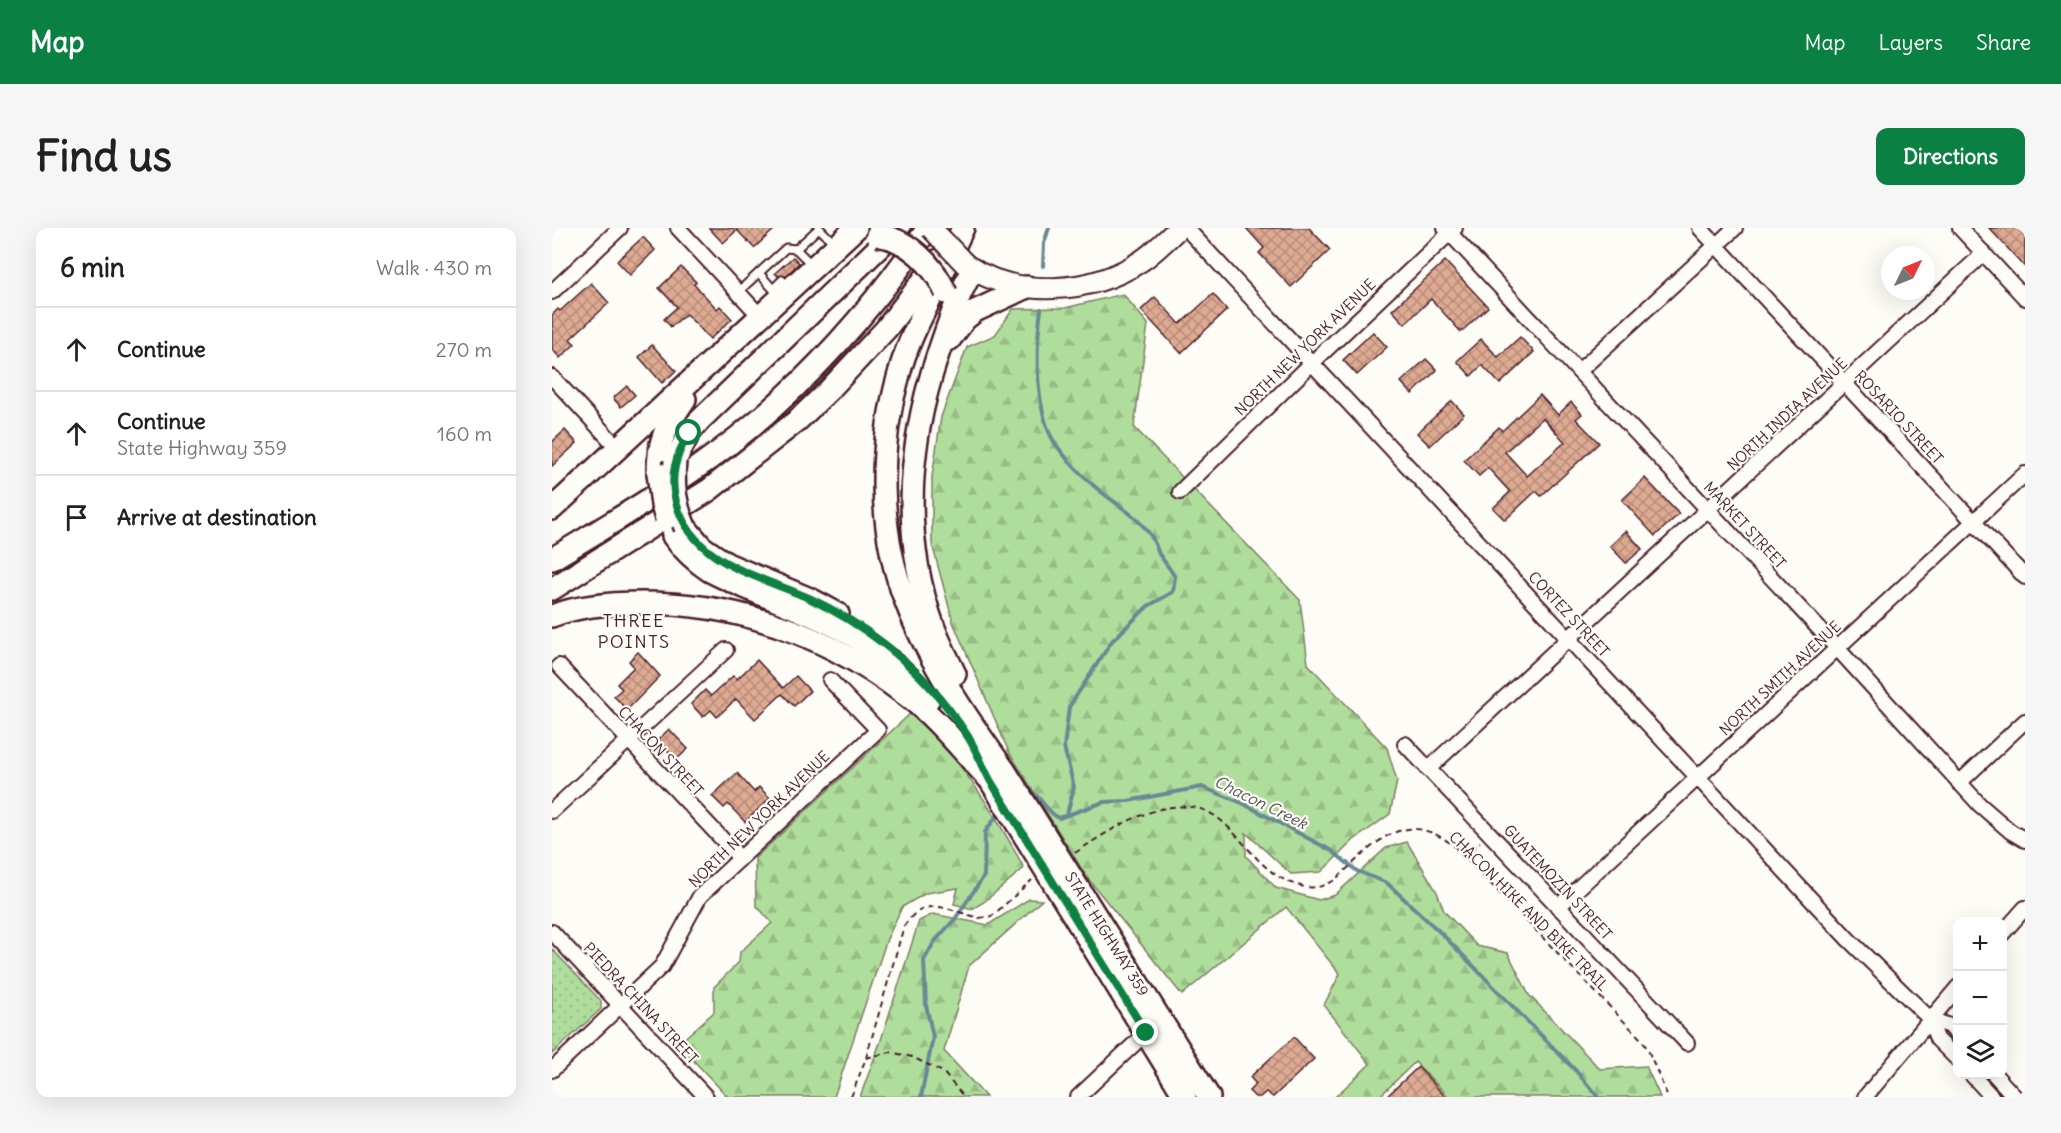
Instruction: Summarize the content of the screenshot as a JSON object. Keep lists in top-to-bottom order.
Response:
{
  "streets": {
    "main road": ["STATE HIGHWAY 359"],
    "street": [
      "NORTH NEW YORK AVENUE",
      "NORTH INDIA AVENUE",
      "ROSARIO STREET",
      "MARKET STREET",
      "CORTEZ STREET",
      "NORTH SMITH AVENUE",
      "CHACON STREET",
      "GUATEMOZIN STREET",
      "PIEDRA CHINA STREET"
    ],
    "path": ["CHACON HIKE AND BIKE TRAIL"]
  },
  "crossings": [
    ["NORTH NEW YORK AVENUE", "MARKET STREET"],
    ["NORTH NEW YORK AVENUE", "CORTEZ STREET"],
    ["NORTH NEW YORK AVENUE", "CHACON STREET"],
    ["NORTH NEW YORK AVENUE", "PIEDRA CHINA STREET"],
    ["NORTH INDIA AVENUE", "ROSARIO STREET"],
    ["NORTH INDIA AVENUE", "MARKET STREET"],
    ["NORTH INDIA AVENUE", "CORTEZ STREET"],
    ["NORTH INDIA AVENUE", "GUATEMOZIN STREET"],
    ["ROSARIO STREET", "NORTH SMITH AVENUE"],
    ["MARKET STREET", "NORTH SMITH AVENUE"],
    ["CORTEZ STREET", "NORTH SMITH AVENUE"],
    ["NORTH SMITH AVENUE", "GUATEMOZIN STREET"]
  ],
  "districts": ["THREE POINTS"],
  "water": ["Chacon Creek"],
  "north": "top right",
  "page": {
    "header": "Map",
    "nav": ["Map", "Layers", "Share"],
    "buttons": "Directions",
    "title": "Find us",
    "heading": ["6 min", "Walk · 430 m"],
    "list": [
      ["Continue", "270 m"],
      ["Continue", "State Highway 359", "160 m"],
      "Arrive at destination"
    ],
    "map_buttons": ["+", "−"]
  }
}
